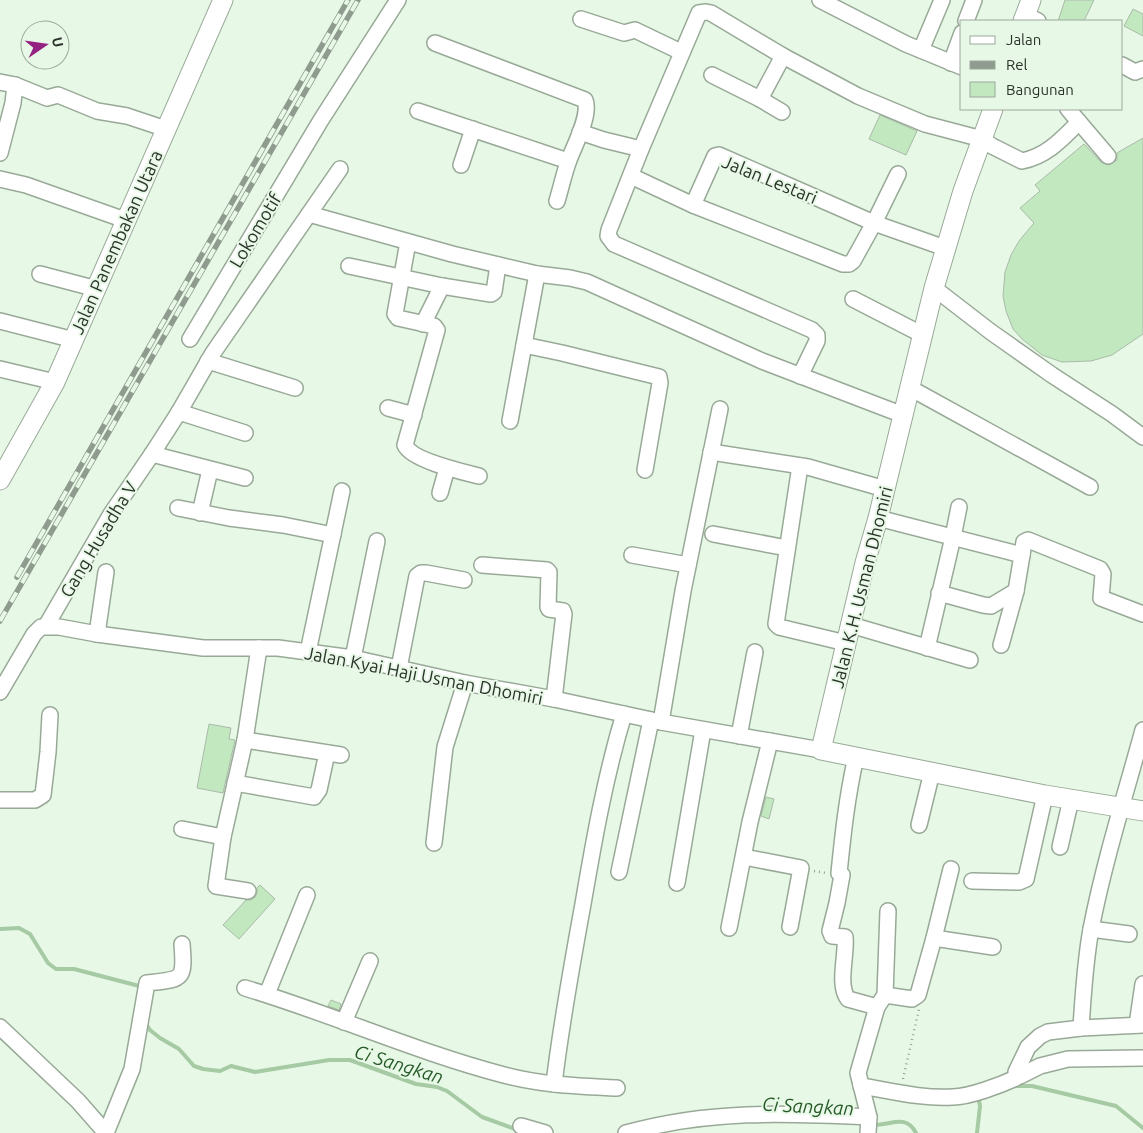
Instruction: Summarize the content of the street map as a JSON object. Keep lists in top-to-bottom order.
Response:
{
  "streets": {
    "main road": ["Jalan Panembakan Utara", "Jalan K.H. Usman Dhomiri"],
    "street": [
      "Jalan Lestari",
      "Lokomotif",
      "Gang Husadha V",
      "Jalan Kyai Haji Usman Dhomiri"
    ]
  },
  "crossings": [
    ["Gang Husadha V", "Jalan Kyai Haji Usman Dhomiri"],
    ["Jalan K.H. Usman Dhomiri", "Jalan Kyai Haji Usman Dhomiri"]
  ],
  "water": ["Ci Sangkan"],
  "legend": ["Jalan", "Rel", "Bangunan"],
  "north": "right"
}
